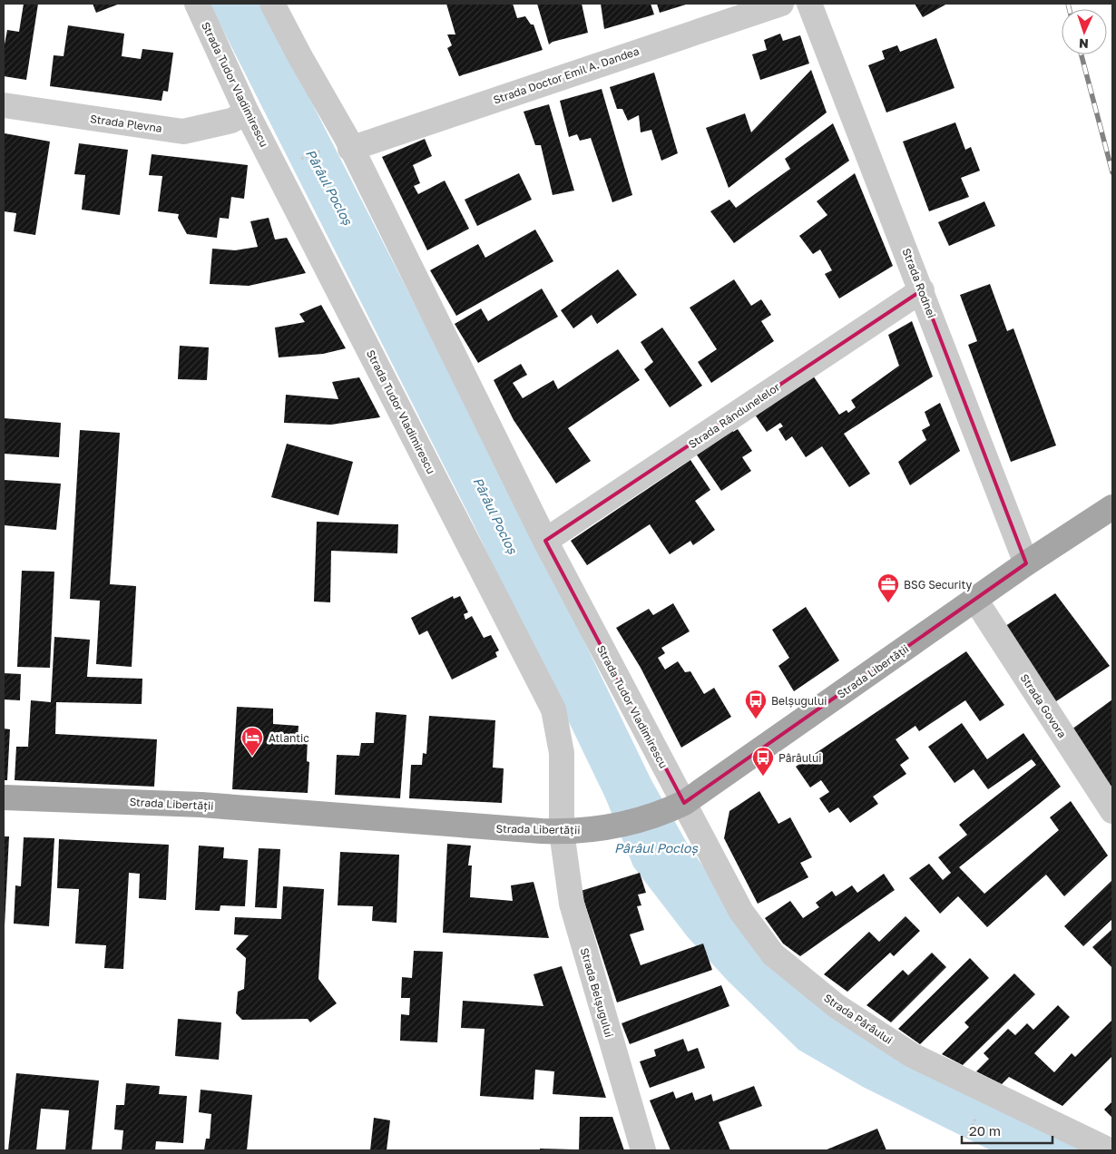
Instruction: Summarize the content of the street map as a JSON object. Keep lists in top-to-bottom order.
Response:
{
  "streets": {
    "main road": ["Strada Libertății"],
    "street": [
      "Strada Doctor Emil A. Dandea",
      "Strada Tudor Vladimirescu",
      "Strada Plevna",
      "Strada Rodnei",
      "Strada Rândunelelor",
      "Strada Govora",
      "Strada Belșugului",
      "Strada Pârâului"
    ]
  },
  "crossings": [
    ["Strada Doctor Emil A. Dandea", "Strada Tudor Vladimirescu"],
    ["Strada Tudor Vladimirescu", "Strada Plevna"],
    ["Strada Tudor Vladimirescu", "Strada Rândunelelor"],
    ["Strada Tudor Vladimirescu", "Strada Libertății"],
    ["Strada Tudor Vladimirescu", "Strada Belșugului"],
    ["Strada Tudor Vladimirescu", "Strada Pârâului"],
    ["Strada Rodnei", "Strada Rândunelelor"],
    ["Strada Rodnei", "Strada Libertății"],
    ["Strada Libertății", "Strada Govora"],
    ["Strada Libertății", "Strada Belșugului"],
    ["Strada Libertății", "Strada Pârâului"]
  ],
  "water": ["Pârâul Pocloș"],
  "places": {
    "office": ["BSG Security"],
    "bus stop": ["Belșugului", "Pârâului"],
    "hotel": ["Atlantic"]
  },
  "scale_bar": "20 m",
  "north": "bottom"
}
